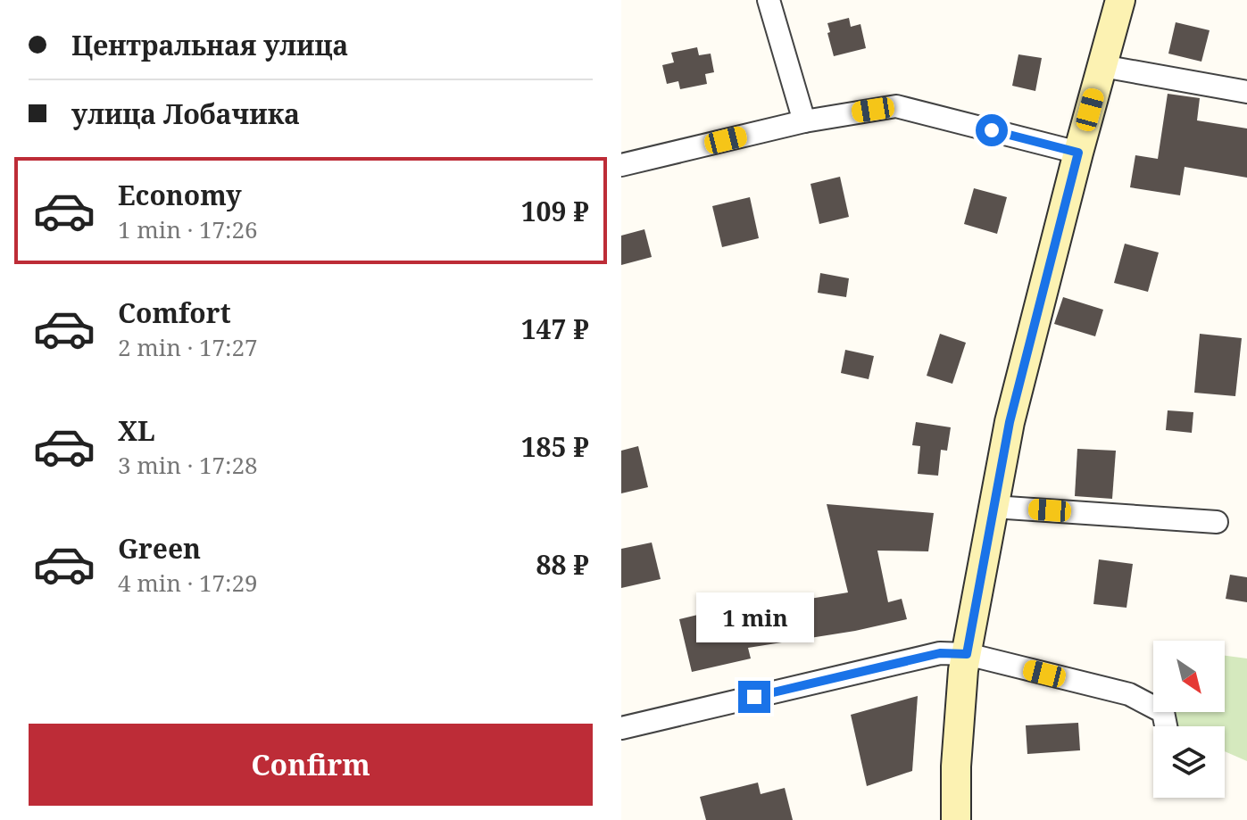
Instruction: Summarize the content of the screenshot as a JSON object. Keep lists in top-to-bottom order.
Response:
{
  "north": "bottom right",
  "page": {
    "banner": ["Центральная улица", "улица Лобачика"],
    "list": [
      {
        "name": "Economy",
        "note": "1 min · 17:26",
        "value": "109 ₽"
      },
      {
        "name": "Comfort",
        "note": "2 min · 17:27",
        "value": "147 ₽"
      },
      {
        "name": "XL",
        "note": "3 min · 17:28",
        "value": "185 ₽"
      },
      {
        "name": "Green",
        "note": "4 min · 17:29",
        "value": "88 ₽"
      }
    ],
    "bubble": "1 min",
    "buttons": "Confirm"
  }
}
